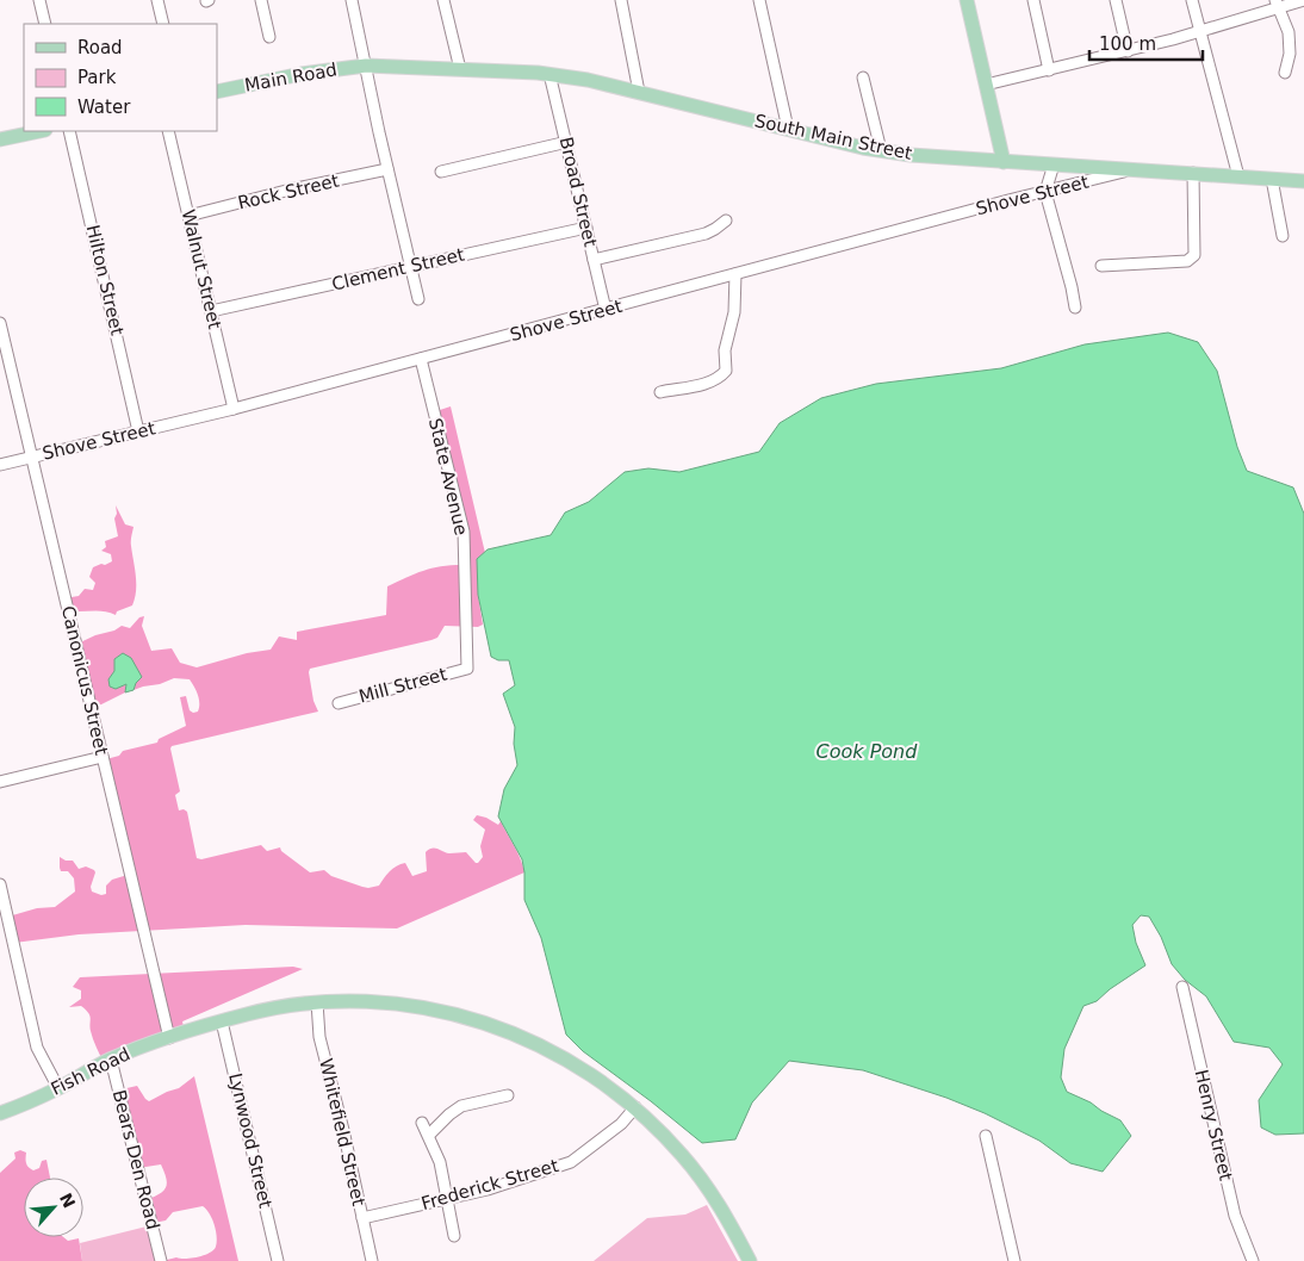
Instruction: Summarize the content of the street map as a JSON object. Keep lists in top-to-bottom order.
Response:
{
  "streets": {
    "main road": ["Main Road", "South Main Street", "Fish Road"],
    "street": [
      "Rock Street",
      "Broad Street",
      "Shove Street",
      "Walnut Street",
      "Clement Street",
      "Hilton Street",
      "State Avenue",
      "Canonicus Street",
      "Mill Street",
      "Henry Street",
      "Whitefield Street",
      "Lynwood Street",
      "Bears Den Road",
      "Frederick Street"
    ]
  },
  "crossings": [
    ["Main Road", "South Main Street"],
    ["South Main Street", "Broad Street"],
    ["South Main Street", "Shove Street"],
    ["Rock Street", "Walnut Street"],
    ["Broad Street", "Shove Street"],
    ["Broad Street", "Clement Street"],
    ["Shove Street", "Walnut Street"],
    ["Shove Street", "Hilton Street"],
    ["Shove Street", "State Avenue"],
    ["Shove Street", "Canonicus Street"],
    ["Walnut Street", "Clement Street"],
    ["State Avenue", "Mill Street"],
    ["Canonicus Street", "Fish Road"],
    ["Fish Road", "Whitefield Street"],
    ["Fish Road", "Lynwood Street"],
    ["Fish Road", "Bears Den Road"],
    ["Fish Road", "Frederick Street"],
    ["Whitefield Street", "Frederick Street"]
  ],
  "water": ["Cook Pond"],
  "legend": ["Road", "Park", "Water"],
  "scale_bar": "100 m",
  "north": "top right"
}
